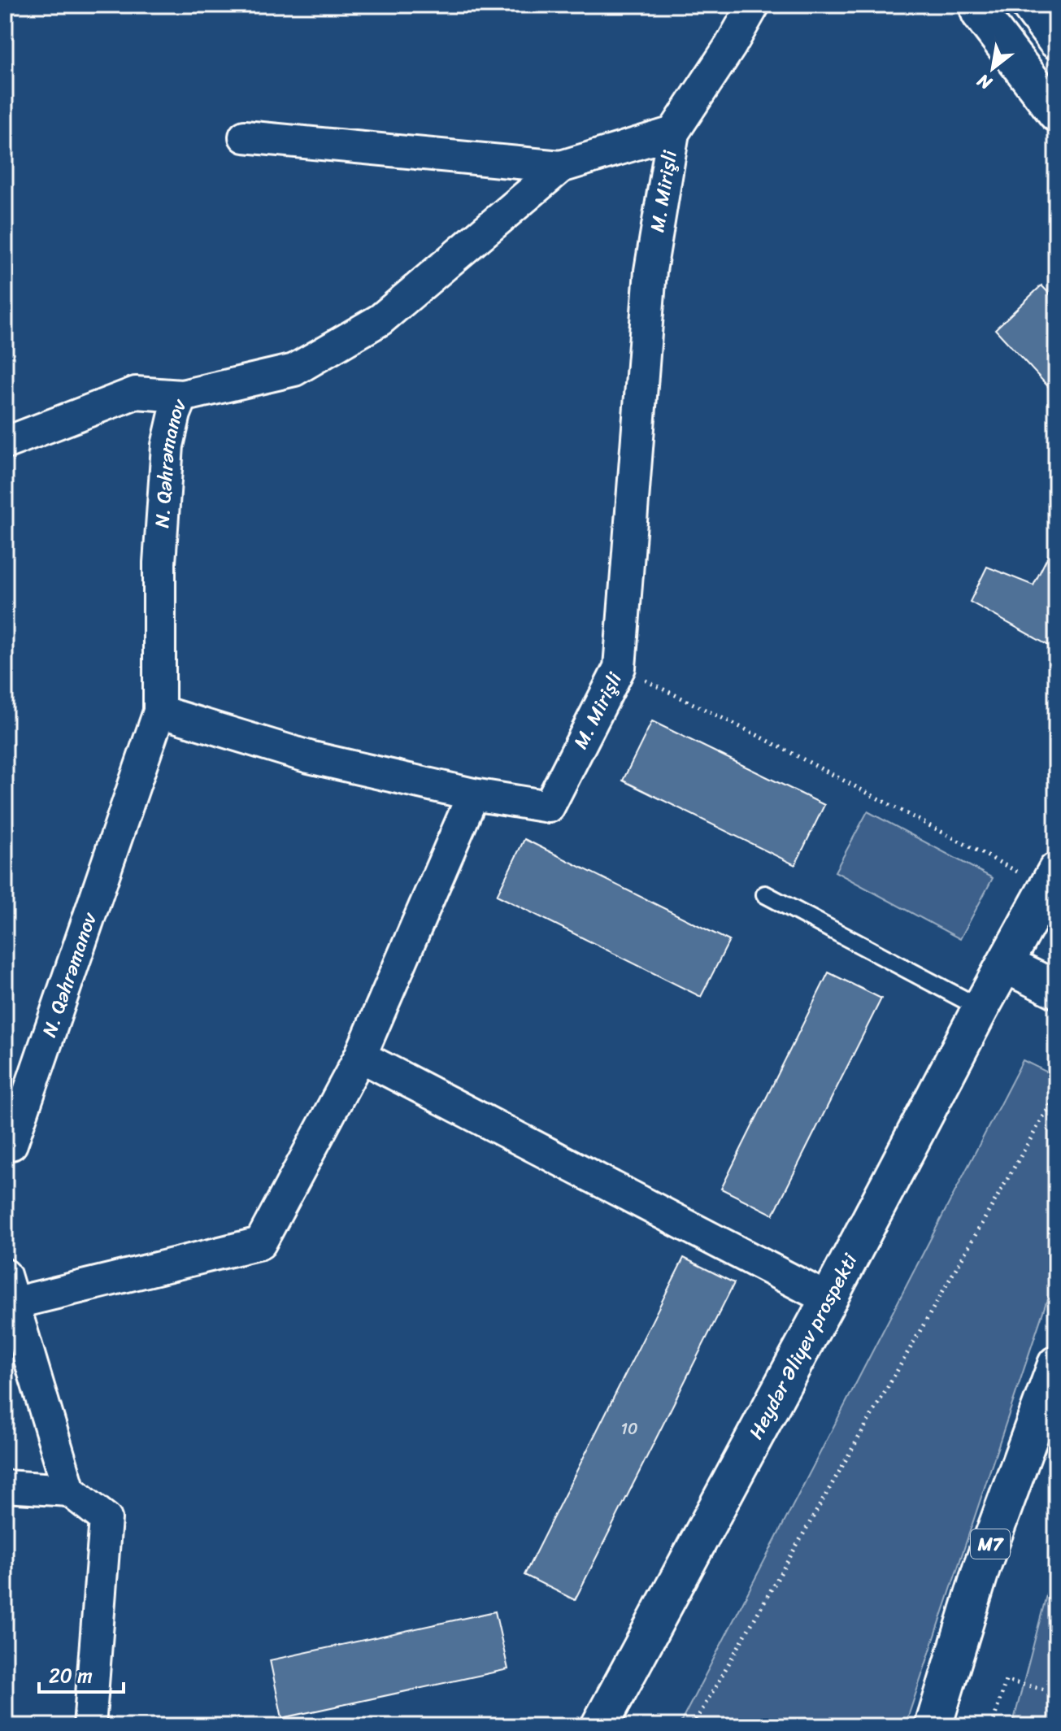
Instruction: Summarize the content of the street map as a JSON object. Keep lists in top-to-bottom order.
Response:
{
  "streets": {
    "highway": ["Heydər Əliyev prospekti", "M7"],
    "street": ["M. Mirişli", "N. Qəhrəmanov"]
  },
  "crossings": [
    ["M. Mirişli", "N. Qəhrəmanov"]
  ],
  "house_numbers": ["10"],
  "scale_bar": "20 m",
  "north": "bottom left"
}
